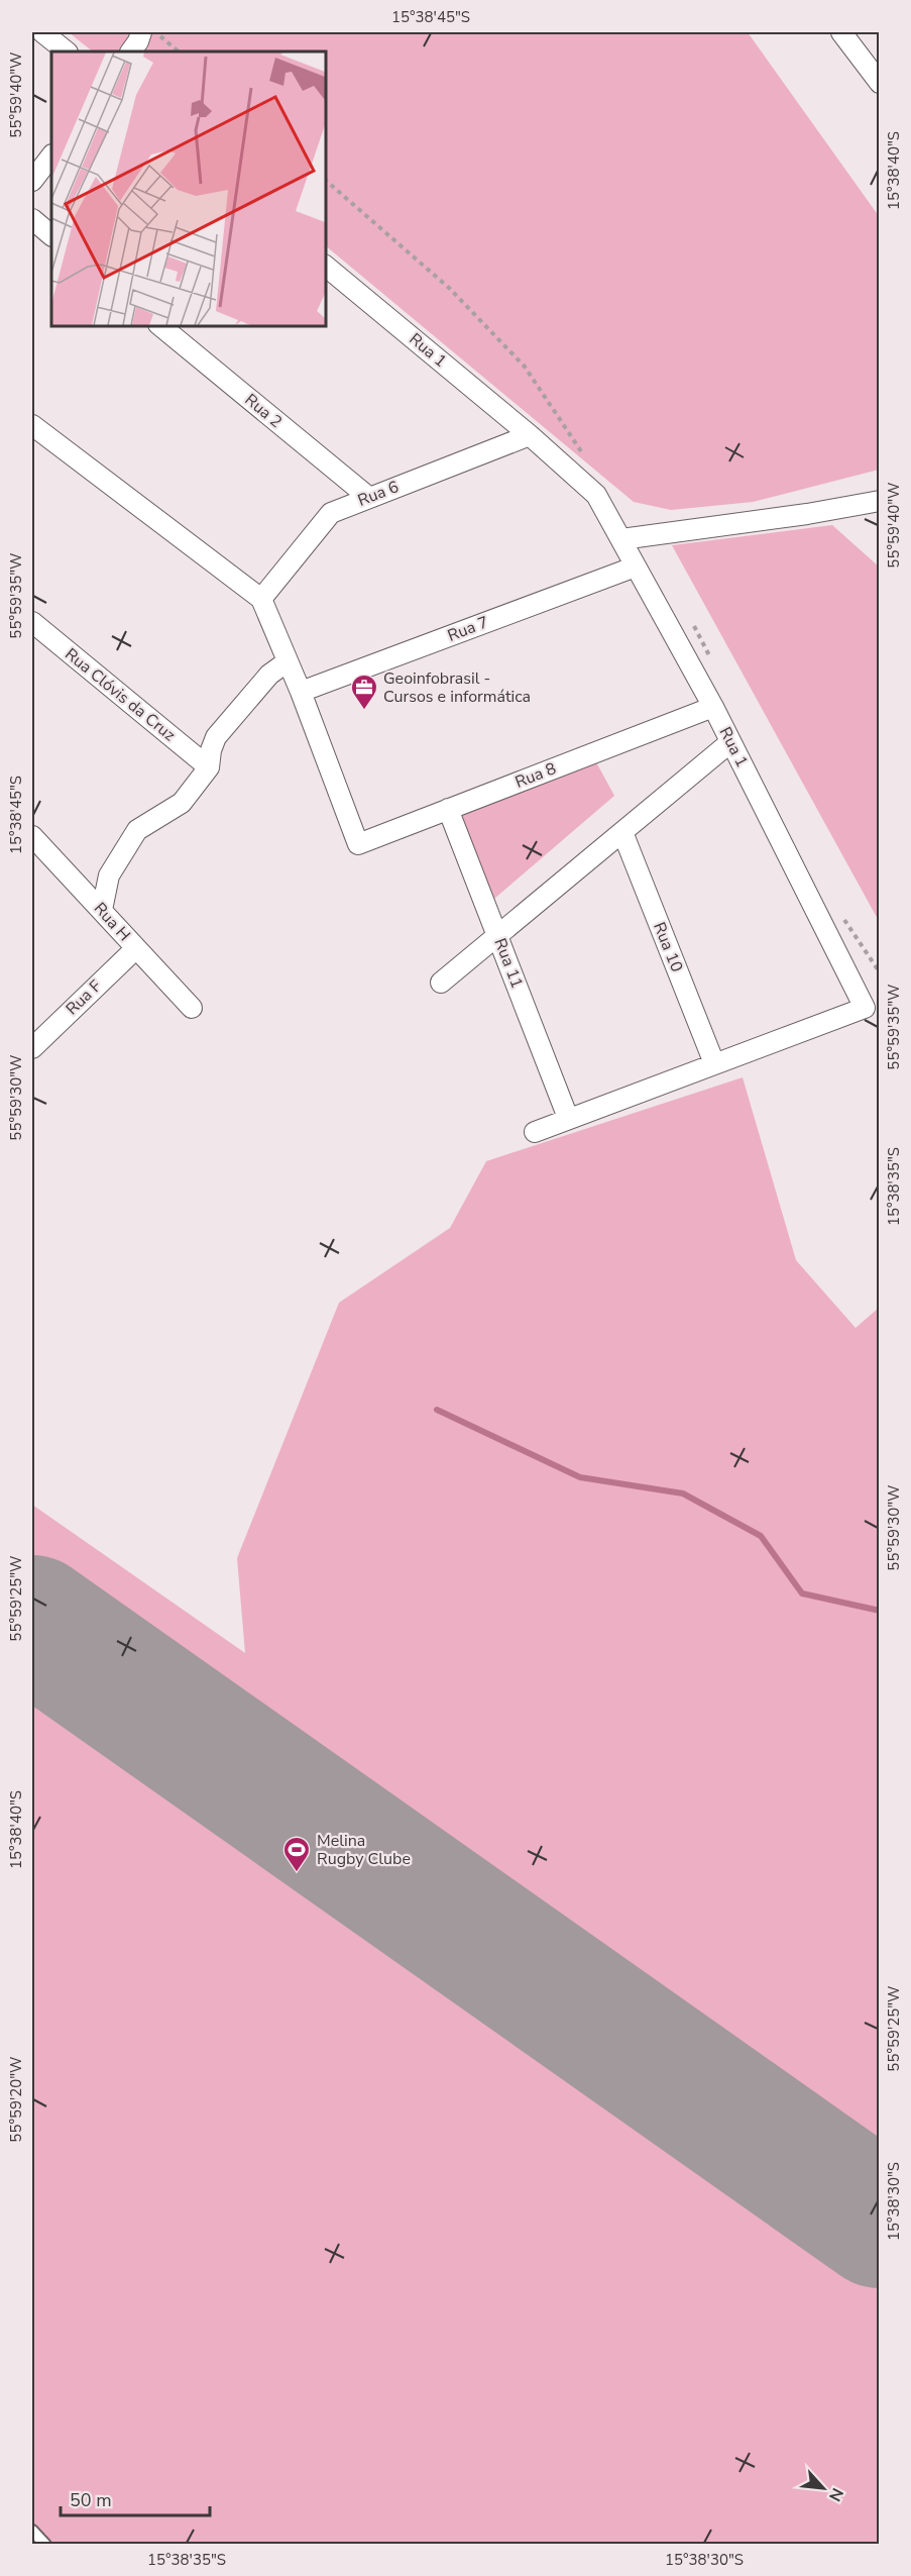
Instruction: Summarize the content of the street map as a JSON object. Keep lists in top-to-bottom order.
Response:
{
  "streets": {
    "street": [
      "Rua 1",
      "Rua 2",
      "Rua 6",
      "Rua 7",
      "Rua Clóvis da Cruz",
      "Rua 8",
      "Rua H",
      "Rua 10",
      "Rua 11",
      "Rua F"
    ]
  },
  "crossings": [
    ["Rua 1", "Rua 6"],
    ["Rua 1", "Rua 7"],
    ["Rua 1", "Rua 8"],
    ["Rua 1", "Rua 10"],
    ["Rua 1", "Rua 11"],
    ["Rua 2", "Rua 6"],
    ["Rua 7", "Rua 8"],
    ["Rua 8", "Rua 11"],
    ["Rua H", "Rua F"]
  ],
  "places": {
    "office": ["Geoinfobrasil - Cursos e informática"],
    "sports": ["Melina Rugby Clube"]
  },
  "scale_bar": "50 m",
  "north": "bottom right",
  "coordinates": [
    "15°38'45\"S",
    "55°59'40\"W",
    "15°38'40\"S",
    "55°59'35\"W",
    "55°59'30\"W",
    "15°38'35\"S",
    "55°59'25\"W",
    "55°59'20\"W",
    "15°38'30\"S"
  ]
}
